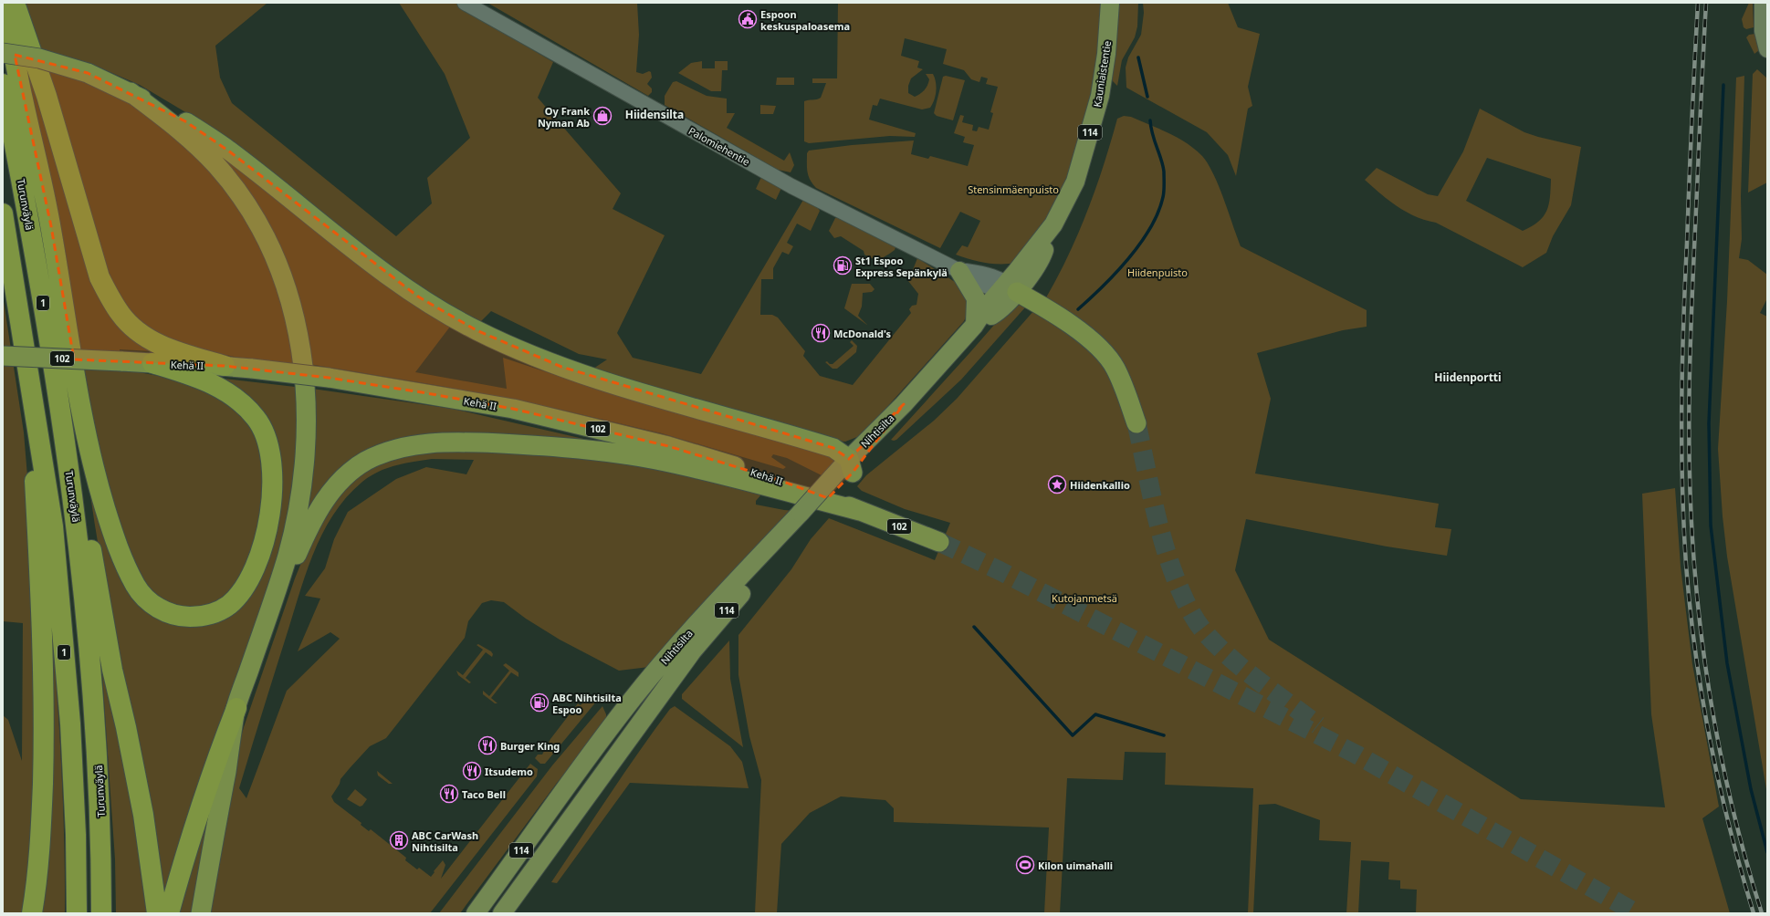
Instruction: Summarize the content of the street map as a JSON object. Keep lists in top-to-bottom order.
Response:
{
  "streets": {
    "highway": [
      "Turunväylä",
      "1",
      "102",
      "Kehä II"
    ],
    "main road": ["Kauniaistentie", "114", "Nihtisilta"],
    "street": ["Palomiehentie"]
  },
  "crossings": [
    ["Kauniaistentie", "Palomiehentie"],
    ["Kauniaistentie", "Nihtisilta"],
    ["Palomiehentie", "Nihtisilta"]
  ],
  "districts": ["Hiidensilta", "Hiidenportti"],
  "parks": ["Stensinmäenpuisto", "Hiidenpuisto", "Kutojanmetsä"],
  "places": {
    "public building": ["Espoon keskuspaloasema"],
    "shop": ["Oy Frank Nyman Ab"],
    "fuel station": ["St1 Espoo Express Sepänkylä", "ABC Nihtisilta Espoo"],
    "restaurant": [
      "McDonald's",
      "Burger King",
      "Itsudemo",
      "Taco Bell"
    ],
    "place": ["Hiidenkallio"],
    "building": ["ABC CarWash Nihtisilta"],
    "sports": ["Kilon uimahalli"]
  }
}
